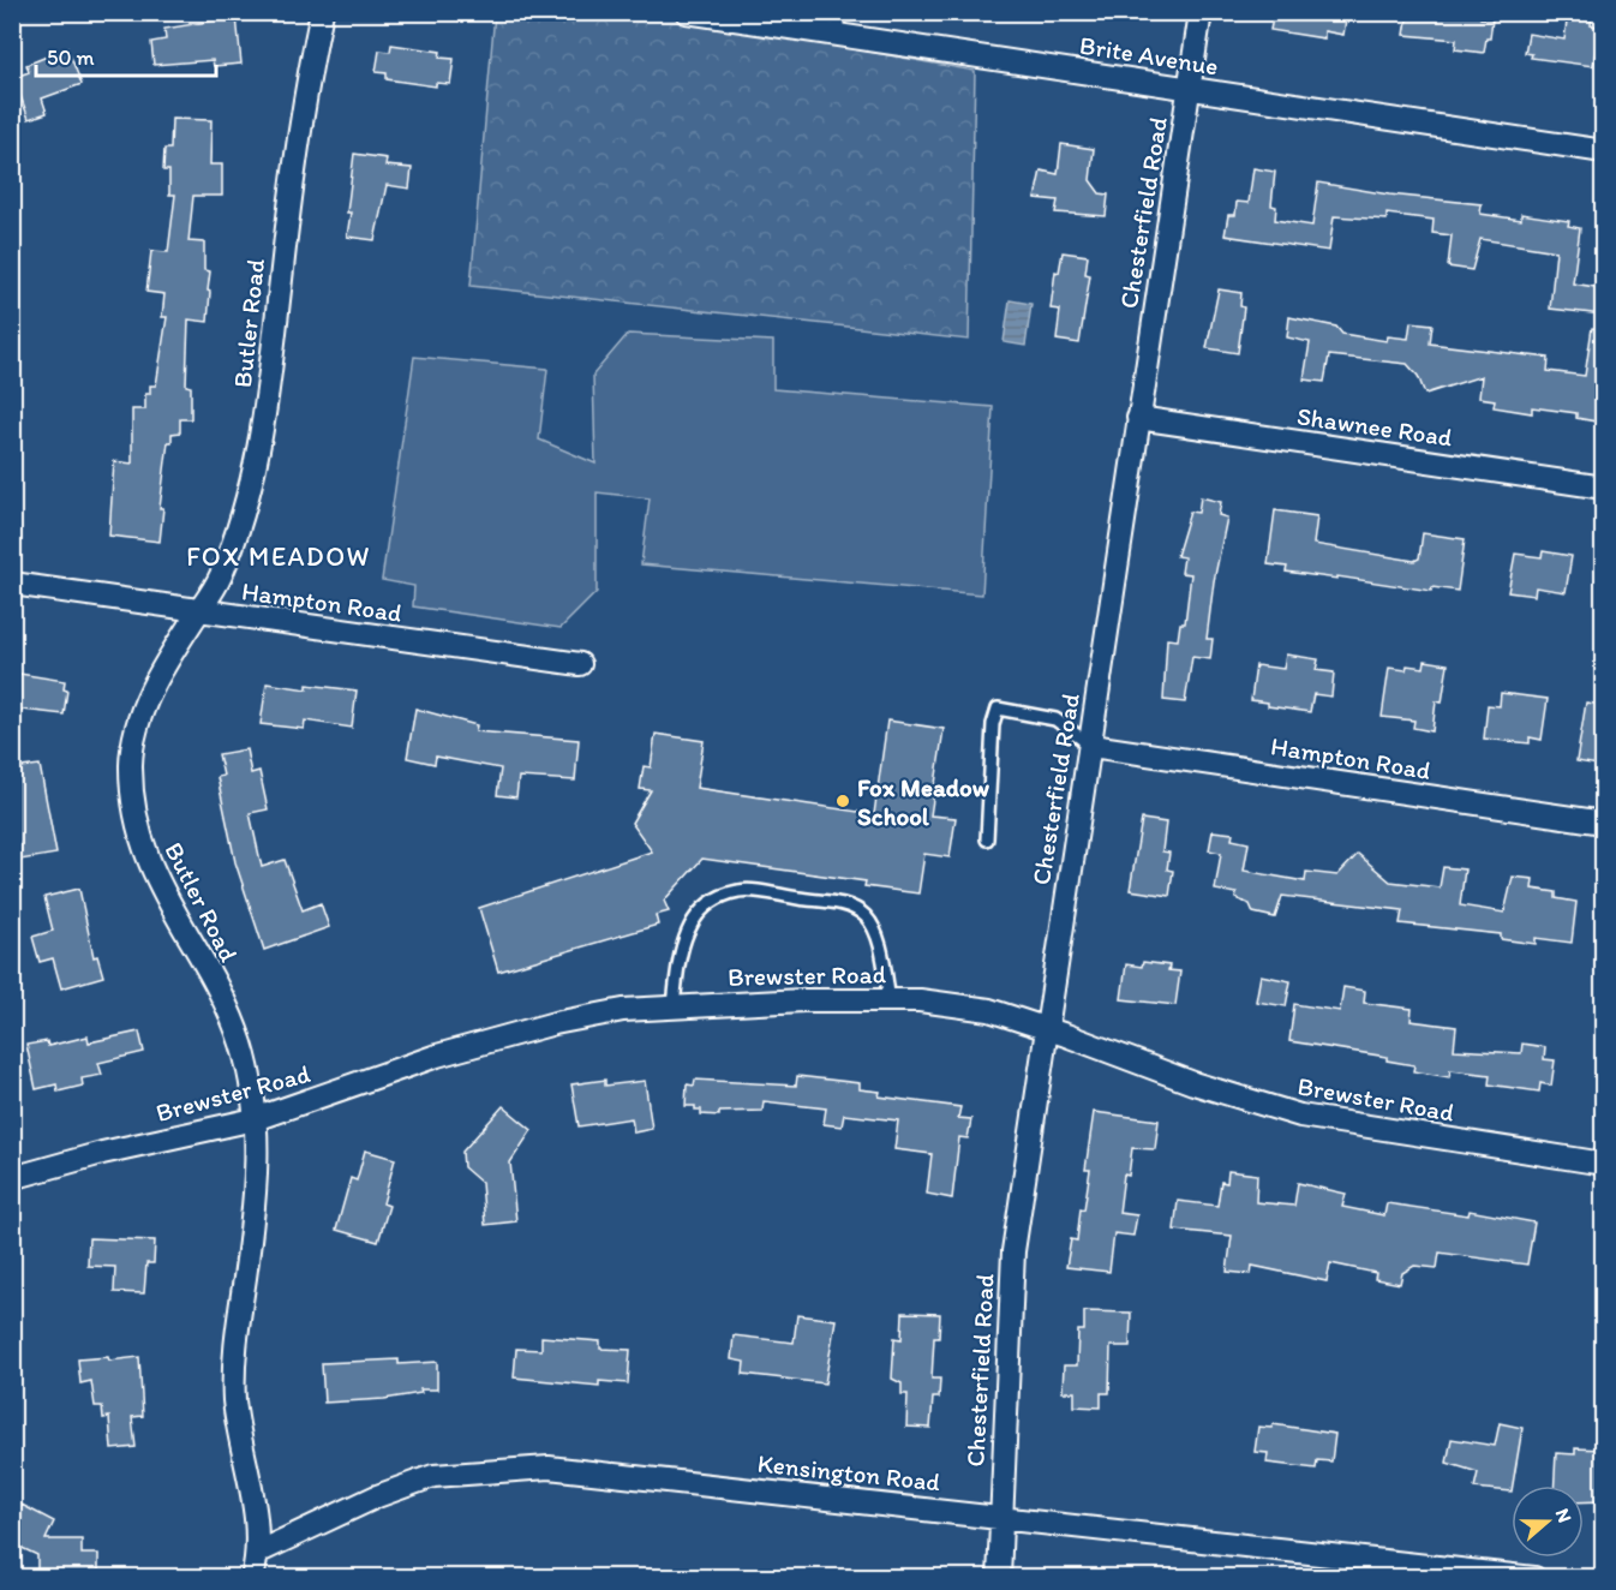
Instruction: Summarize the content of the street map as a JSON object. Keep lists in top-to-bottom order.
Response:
{
  "streets": {
    "street": [
      "Brite Avenue",
      "Chesterfield Road",
      "Butler Road",
      "Shawnee Road",
      "Hampton Road",
      "Brewster Road",
      "Kensington Road"
    ]
  },
  "crossings": [
    ["Brite Avenue", "Chesterfield Road"],
    ["Chesterfield Road", "Shawnee Road"],
    ["Chesterfield Road", "Hampton Road"],
    ["Chesterfield Road", "Brewster Road"],
    ["Chesterfield Road", "Kensington Road"],
    ["Butler Road", "Hampton Road"],
    ["Butler Road", "Brewster Road"],
    ["Butler Road", "Kensington Road"]
  ],
  "districts": ["FOX MEADOW"],
  "places": ["Fox Meadow School"],
  "scale_bar": "50 m",
  "north": "right"
}
